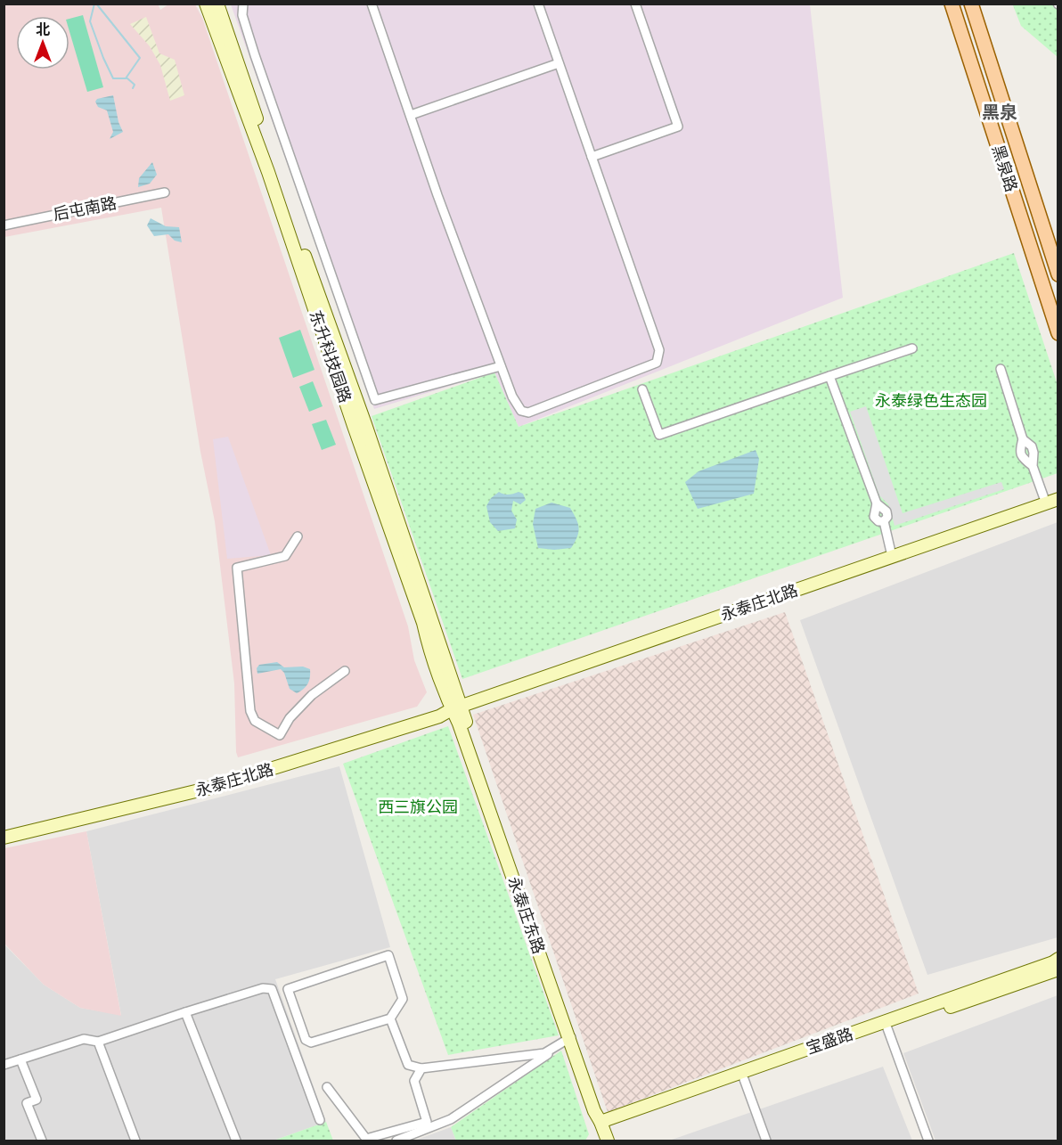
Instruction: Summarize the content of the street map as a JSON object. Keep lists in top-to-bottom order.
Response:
{
  "streets": {
    "main road": ["黑泉路"],
    "street": [
      "后屯南路",
      "东升科技园路",
      "永泰庄北路",
      "永泰庄东路",
      "宝盛路"
    ]
  },
  "crossings": [
    ["东升科技园路", "永泰庄北路"],
    ["东升科技园路", "永泰庄东路"],
    ["永泰庄北路", "永泰庄东路"],
    ["永泰庄东路", "宝盛路"]
  ],
  "districts": ["黑泉"],
  "parks": ["永泰绿色生态园", "西三旗公园"],
  "north": "top"
}
